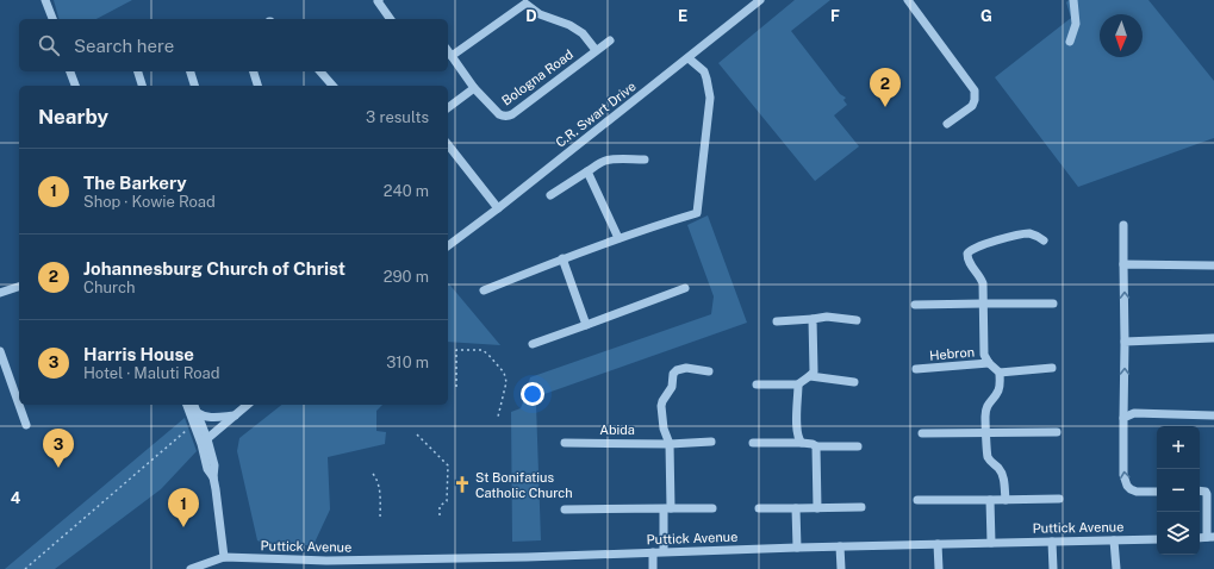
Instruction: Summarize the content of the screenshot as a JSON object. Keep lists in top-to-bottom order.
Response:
{
  "streets": {
    "street": [
      "Bologna Road",
      "C.R. Swart Drive",
      "Hebron",
      "Abida",
      "Puttick Avenue"
    ]
  },
  "places": {
    "church": ["St Bonifatius Catholic Church"]
  },
  "north": "bottom",
  "page": {
    "search": "Search here",
    "pins": ["2", "3", "1"],
    "heading": ["Nearby", "3 results"],
    "list": [
      {
        "mark": "1",
        "name": "The Barkery",
        "note": "Shop · Kowie Road",
        "value": "240 m"
      },
      {
        "mark": "2",
        "name": "Johannesburg Church of Christ",
        "note": "Church",
        "value": "290 m"
      },
      {
        "mark": "3",
        "name": "Harris House",
        "note": "Hotel · Maluti Road",
        "value": "310 m"
      }
    ],
    "map_buttons": ["+", "−"]
  },
  "grid": {
    "columns": [
      "D",
      "E",
      "F",
      "G"
    ],
    "rows": ["4"]
  }
}
